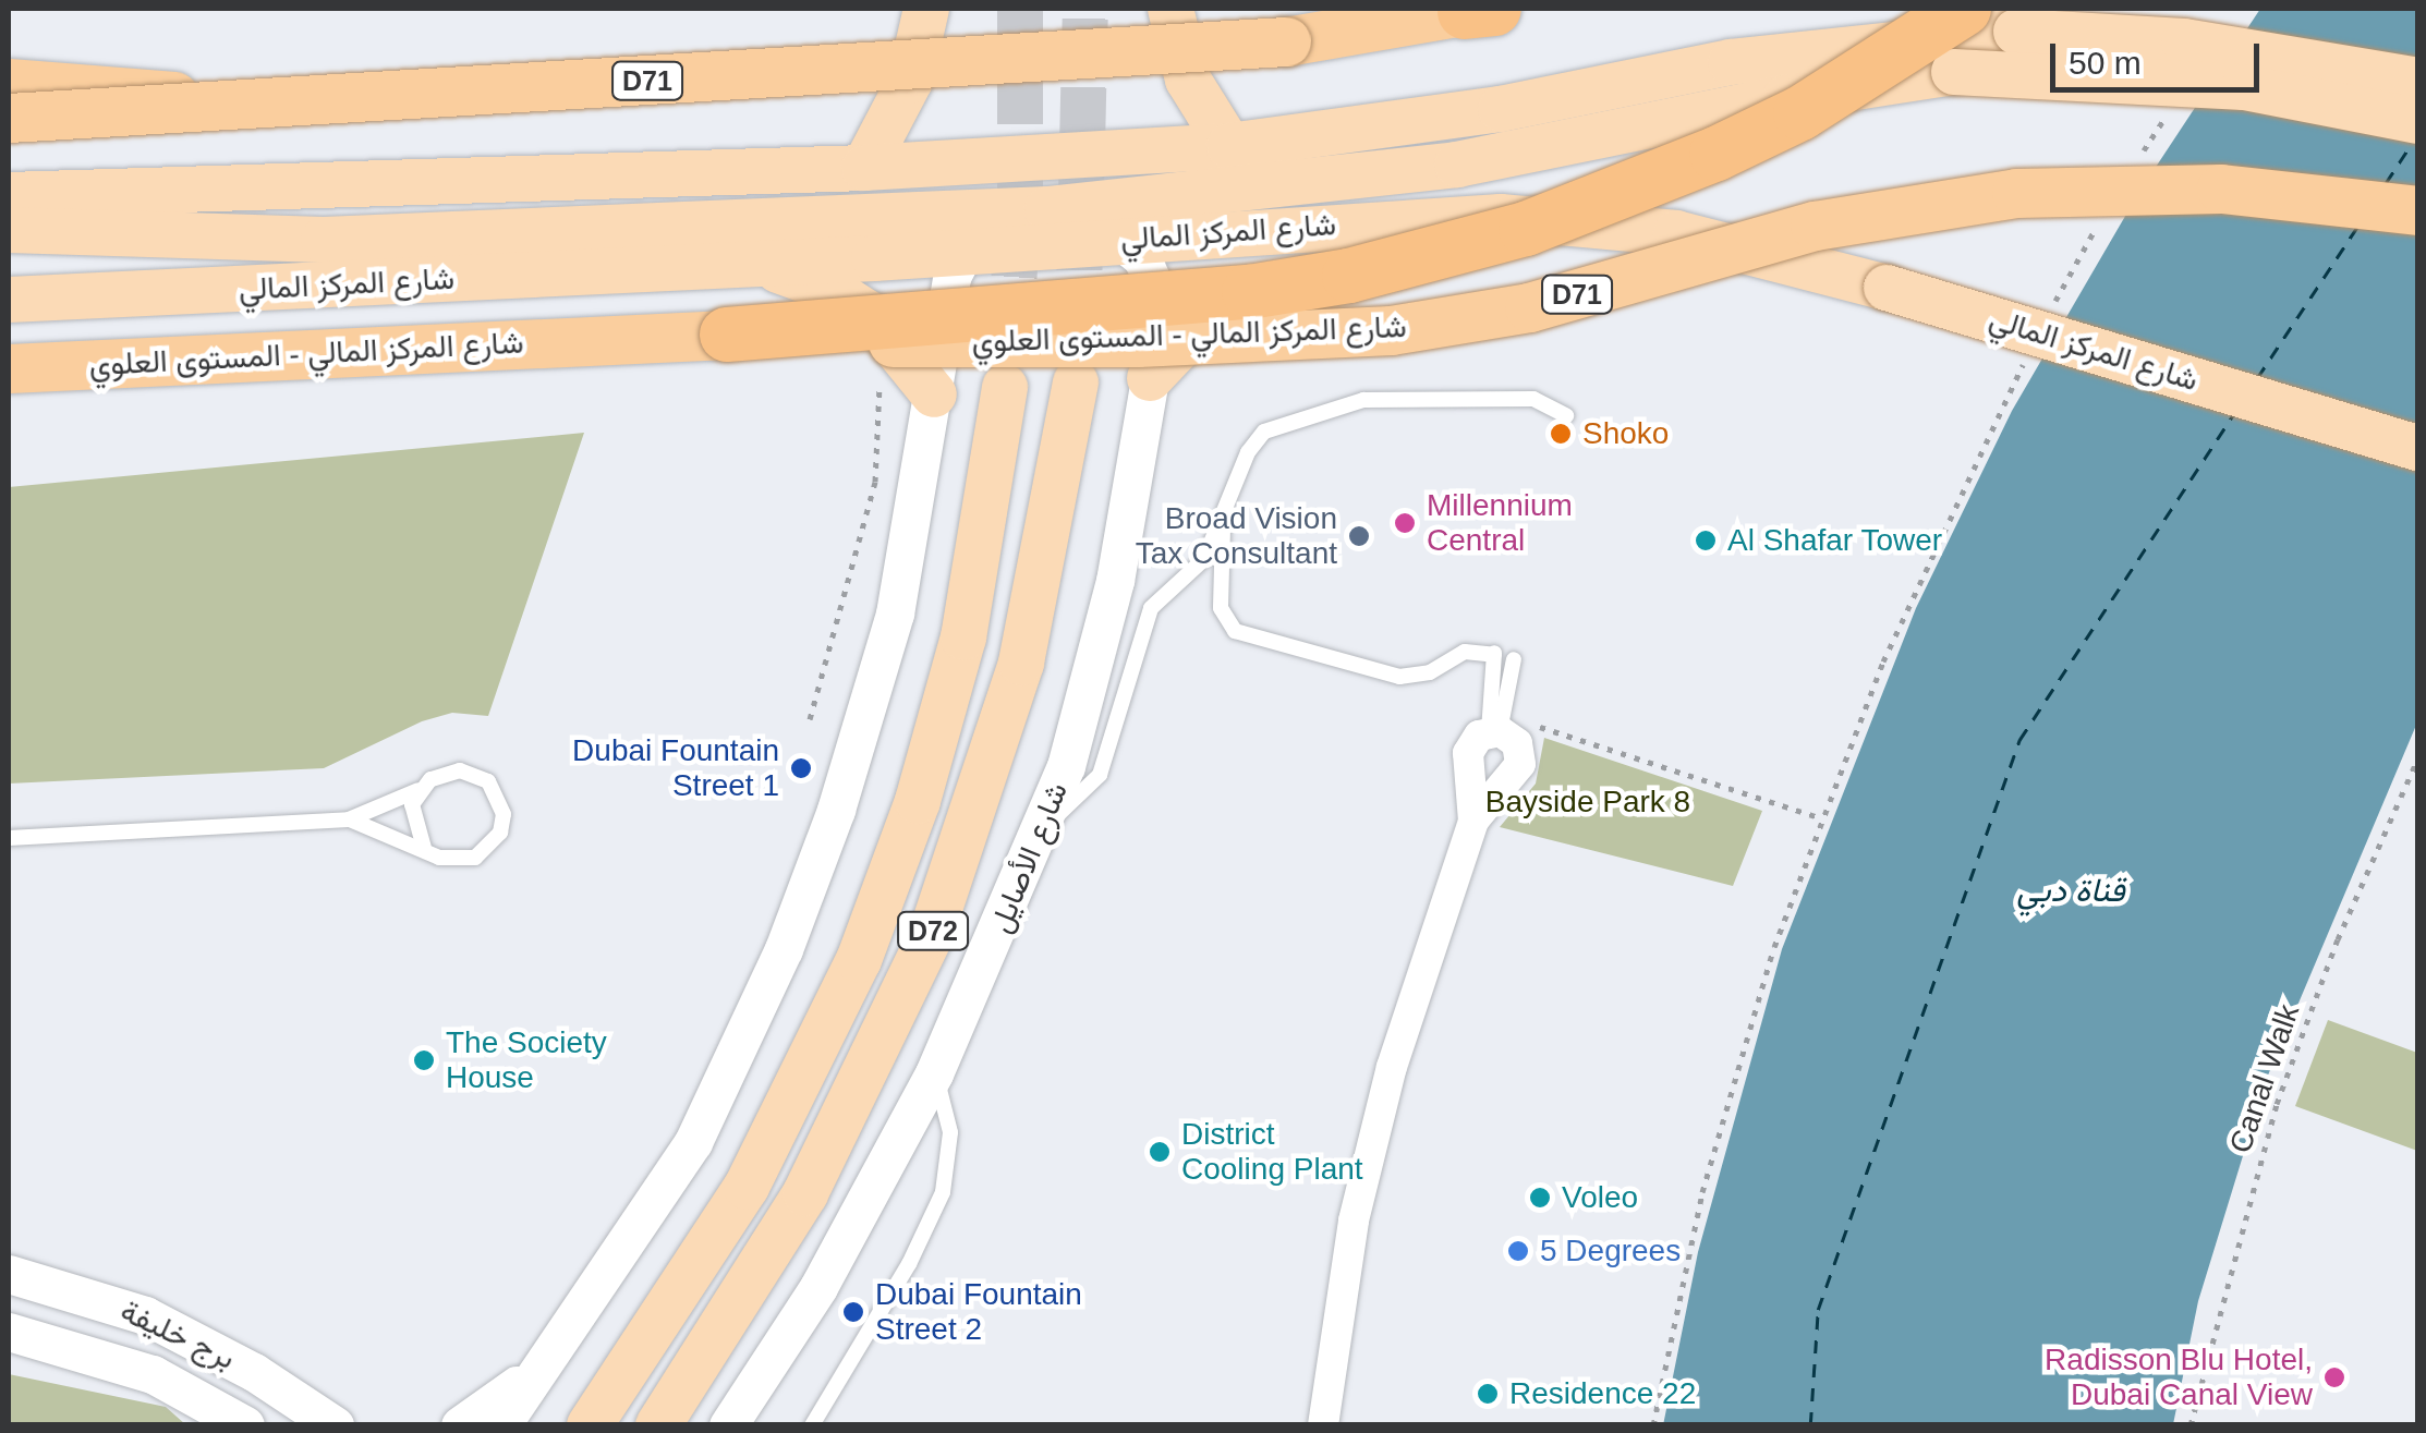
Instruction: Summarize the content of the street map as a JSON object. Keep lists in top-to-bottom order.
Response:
{
  "streets": {
    "highway": ["D71", "شارع المركز المالي - المستوى العلوي"],
    "main road": ["شارع المركز المالي", "شارع الأصايل", "D72"],
    "street": ["برج خليفة"],
    "path": ["Canal Walk"]
  },
  "crossings": [
    ["شارع المركز المالي", "شارع الأصايل"]
  ],
  "water": ["قناة دبي"],
  "parks": ["Bayside Park 8"],
  "places": [
    "Shoko",
    "Millennium Central",
    "Broad Vision Tax Consultant",
    "Al Shafar Tower",
    "Dubai Fountain Street 1",
    "The Society House",
    "District Cooling Plant",
    "Voleo",
    "5 Degrees",
    "Dubai Fountain Street 2",
    "Radisson Blu Hotel, Dubai Canal View",
    "Residence 22"
  ],
  "scale_bar": "50 m"
}
